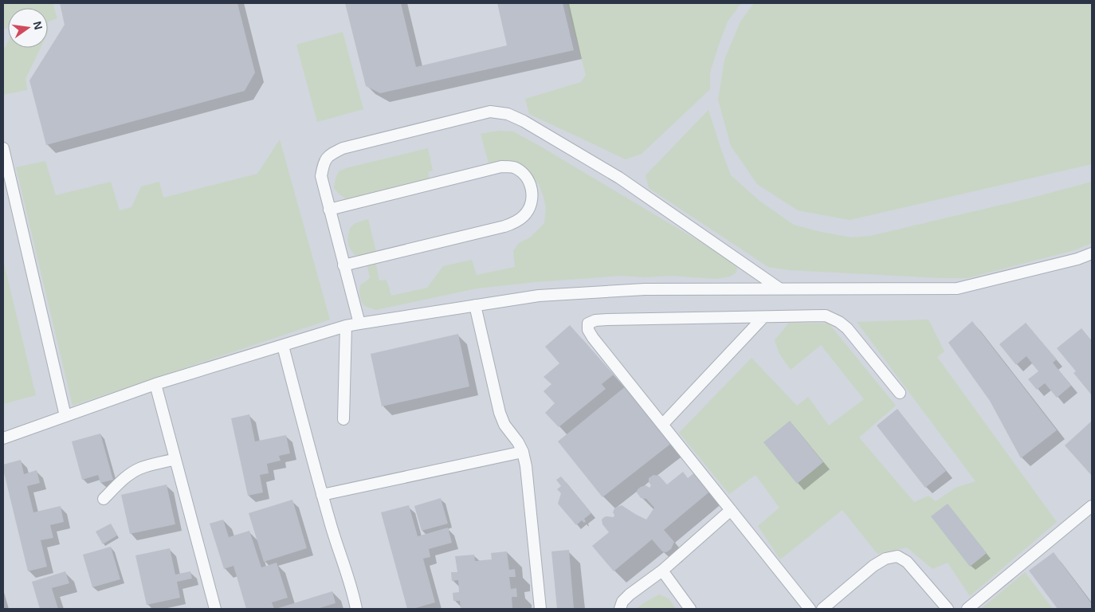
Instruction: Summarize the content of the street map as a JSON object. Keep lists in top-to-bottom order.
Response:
{
  "north": "right"
}
